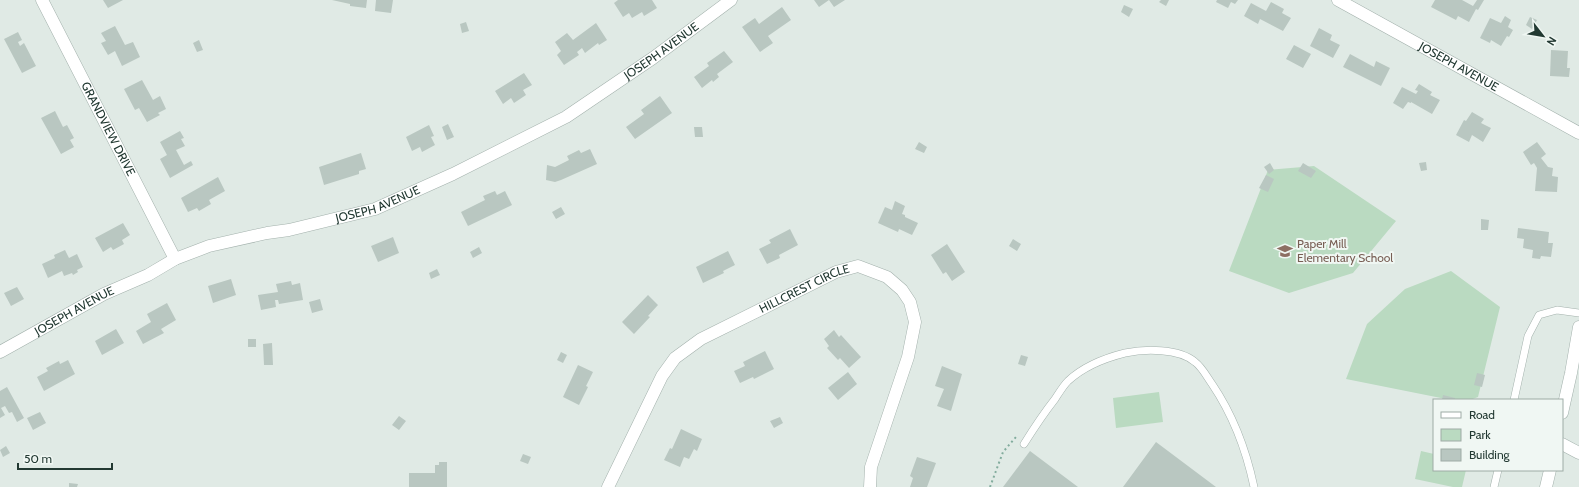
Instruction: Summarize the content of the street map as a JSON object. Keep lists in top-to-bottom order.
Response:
{
  "streets": {
    "street": ["JOSEPH AVENUE", "GRANDVIEW DRIVE", "HILLCREST CIRCLE"]
  },
  "crossings": [
    ["JOSEPH AVENUE", "GRANDVIEW DRIVE"]
  ],
  "places": {
    "school or university": ["Paper Mill Elementary School"]
  },
  "legend": ["Road", "Park", "Building"],
  "scale_bar": "50 m",
  "north": "bottom right"
}
